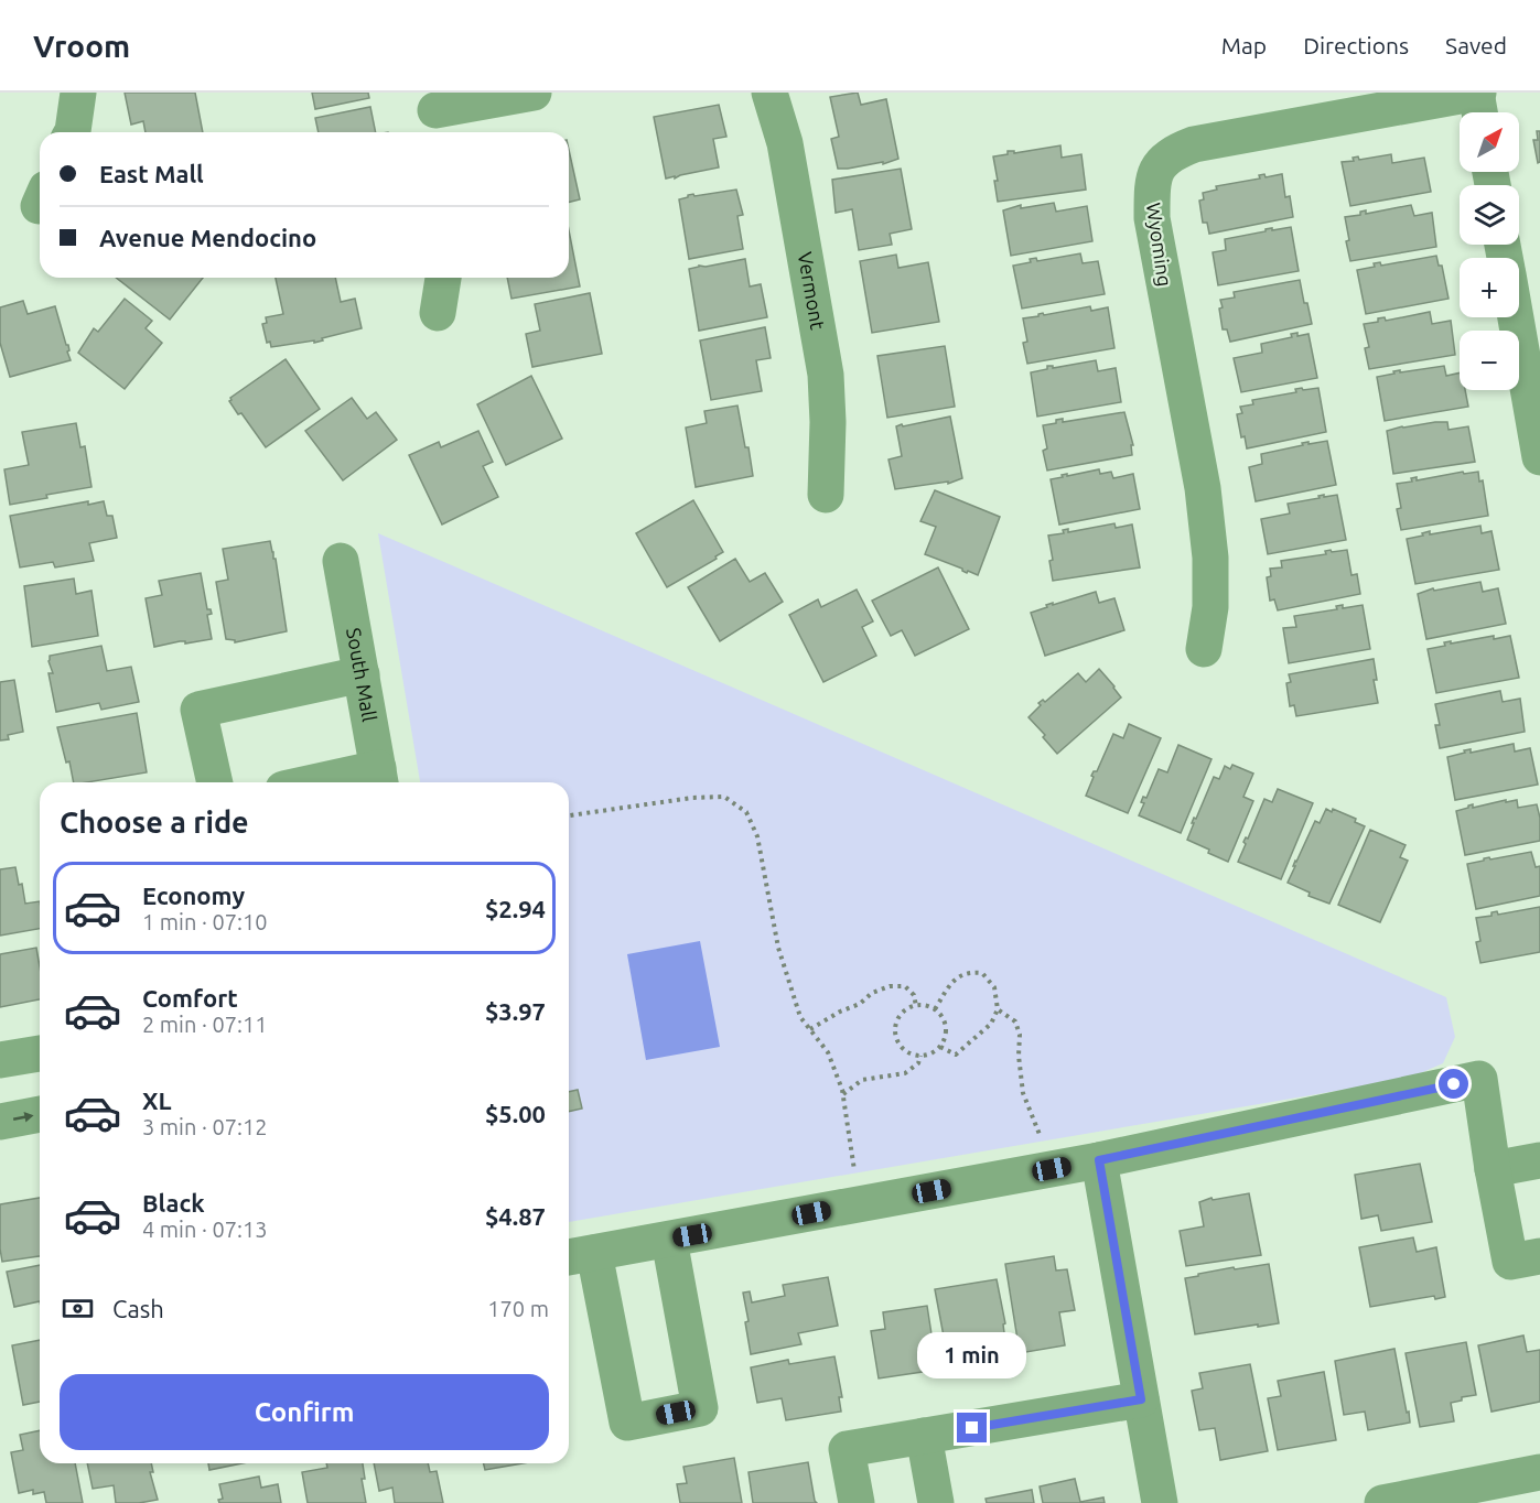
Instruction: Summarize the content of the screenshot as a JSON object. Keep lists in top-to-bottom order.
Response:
{
  "streets": {
    "street": ["Wyoming", "Vermont", "South Mall"]
  },
  "north": "top right",
  "page": {
    "header": "Vroom",
    "nav": ["Map", "Directions", "Saved"],
    "map_buttons": ["+", "−"],
    "banner": ["East Mall", "Avenue Mendocino"],
    "heading": "Choose a ride",
    "list": [
      {
        "name": "Economy",
        "note": "1 min · 07:10",
        "value": "$2.94"
      },
      {
        "name": "Comfort",
        "note": "2 min · 07:11",
        "value": "$3.97"
      },
      {
        "name": "XL",
        "note": "3 min · 07:12",
        "value": "$5.00"
      },
      {
        "name": "Black",
        "note": "4 min · 07:13",
        "value": "$4.87"
      }
    ],
    "pay": ["Cash", "170 m"],
    "bubble": "1 min",
    "buttons": "Confirm"
  }
}
